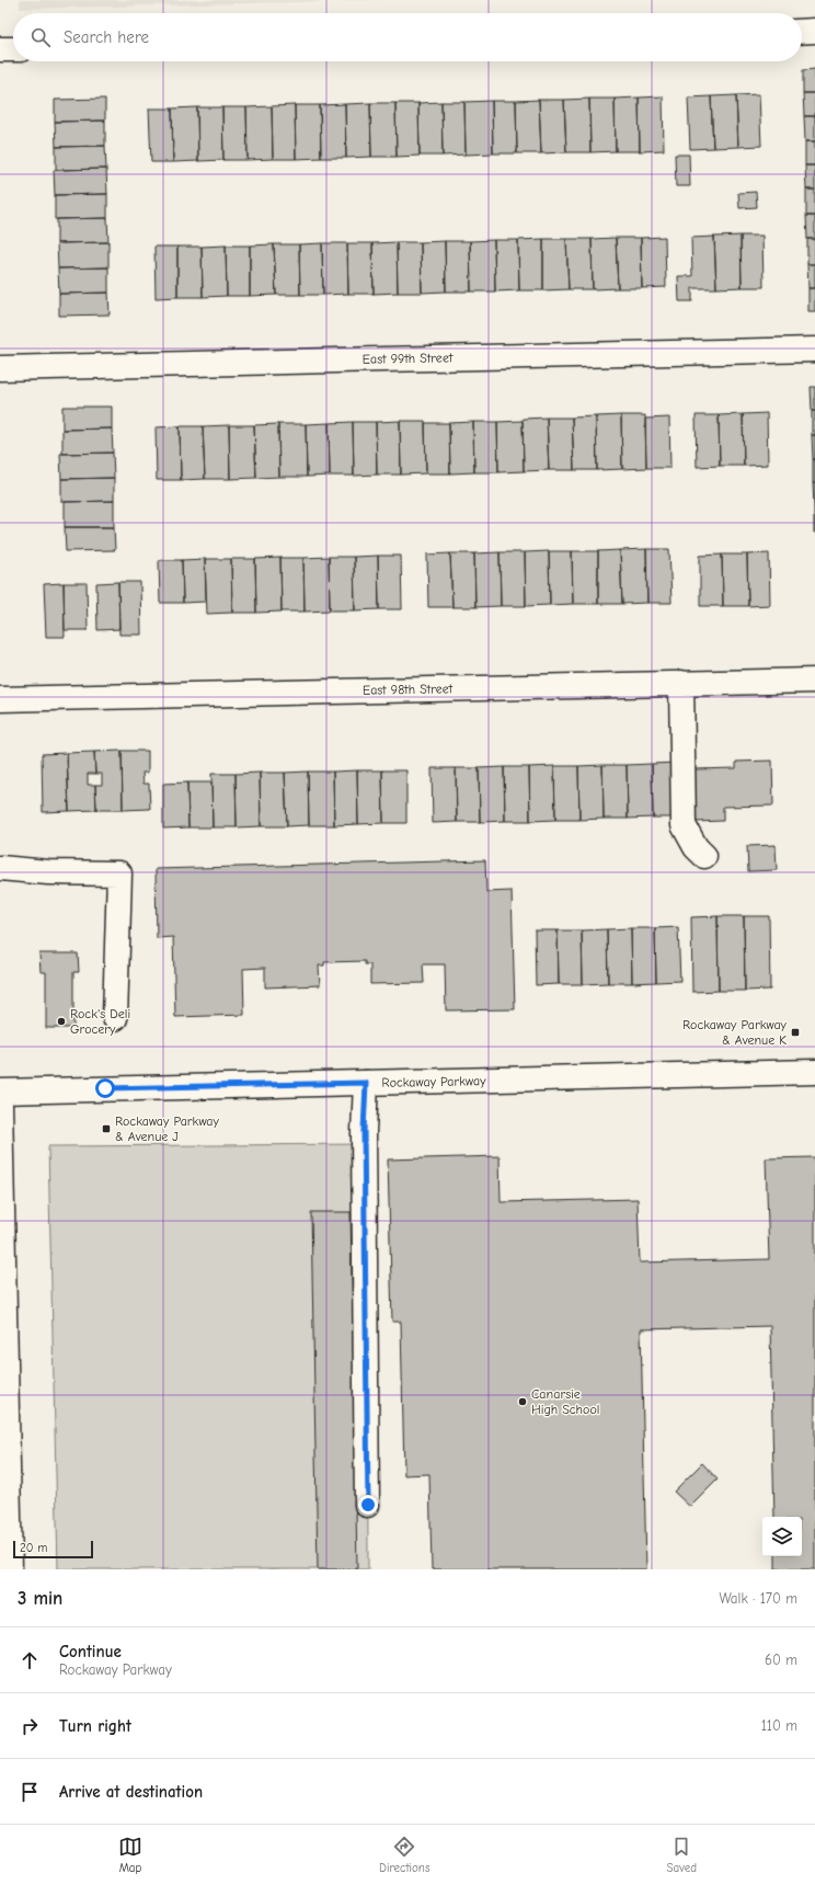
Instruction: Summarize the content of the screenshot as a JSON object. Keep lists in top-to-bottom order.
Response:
{
  "streets": {
    "street": ["East 99th Street", "East 98th Street", "Rockaway Parkway"]
  },
  "places": {
    "other": ["Rock's Deli Grocery", "Canarsie High School"],
    "transit": ["Rockaway Parkway & Avenue K", "Rockaway Parkway & Avenue J"]
  },
  "scale_bar": "20 m",
  "page": {
    "search": "Search here",
    "scale": "20 m",
    "heading": ["3 min", "Walk · 170 m"],
    "list": [
      ["Continue", "Rockaway Parkway", "60 m"],
      ["Turn right", "110 m"],
      "Arrive at destination"
    ],
    "nav": ["Map", "Directions", "Saved"]
  }
}
